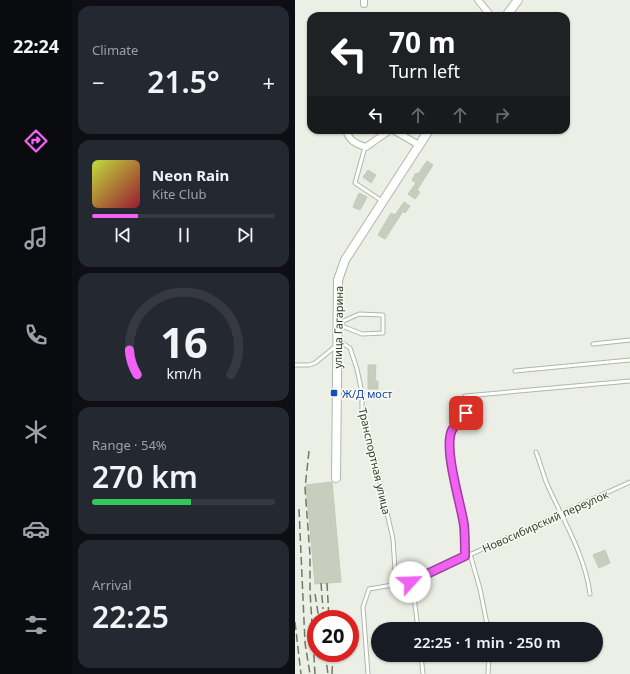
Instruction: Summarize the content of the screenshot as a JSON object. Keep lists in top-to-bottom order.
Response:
{
  "streets": {
    "street": ["улица Гагарина"],
    "lane": ["Транспортная улица", "Новосибирский переулок"]
  },
  "crossings": [
    ["улица Гагарина", "Транспортная улица"],
    ["Транспортная улица", "Новосибирский переулок"]
  ],
  "places": {
    "transit": ["Ж/Д мост"]
  },
  "page": {
    "tabs": "22:24",
    "tile": [
      "Climate",
      ["Range · 54%", "270 km"],
      ["Arrival", "22:25"]
    ],
    "turn": ["70 m", "Turn left"],
    "heat": ["−", "21.5°", "+"],
    "song": ["Neon Rain", "Kite Club"],
    "limit": "20",
    "trip": "22:25 · 1 min · 250 m",
    "gauge": ["16", "km/h"]
  }
}
